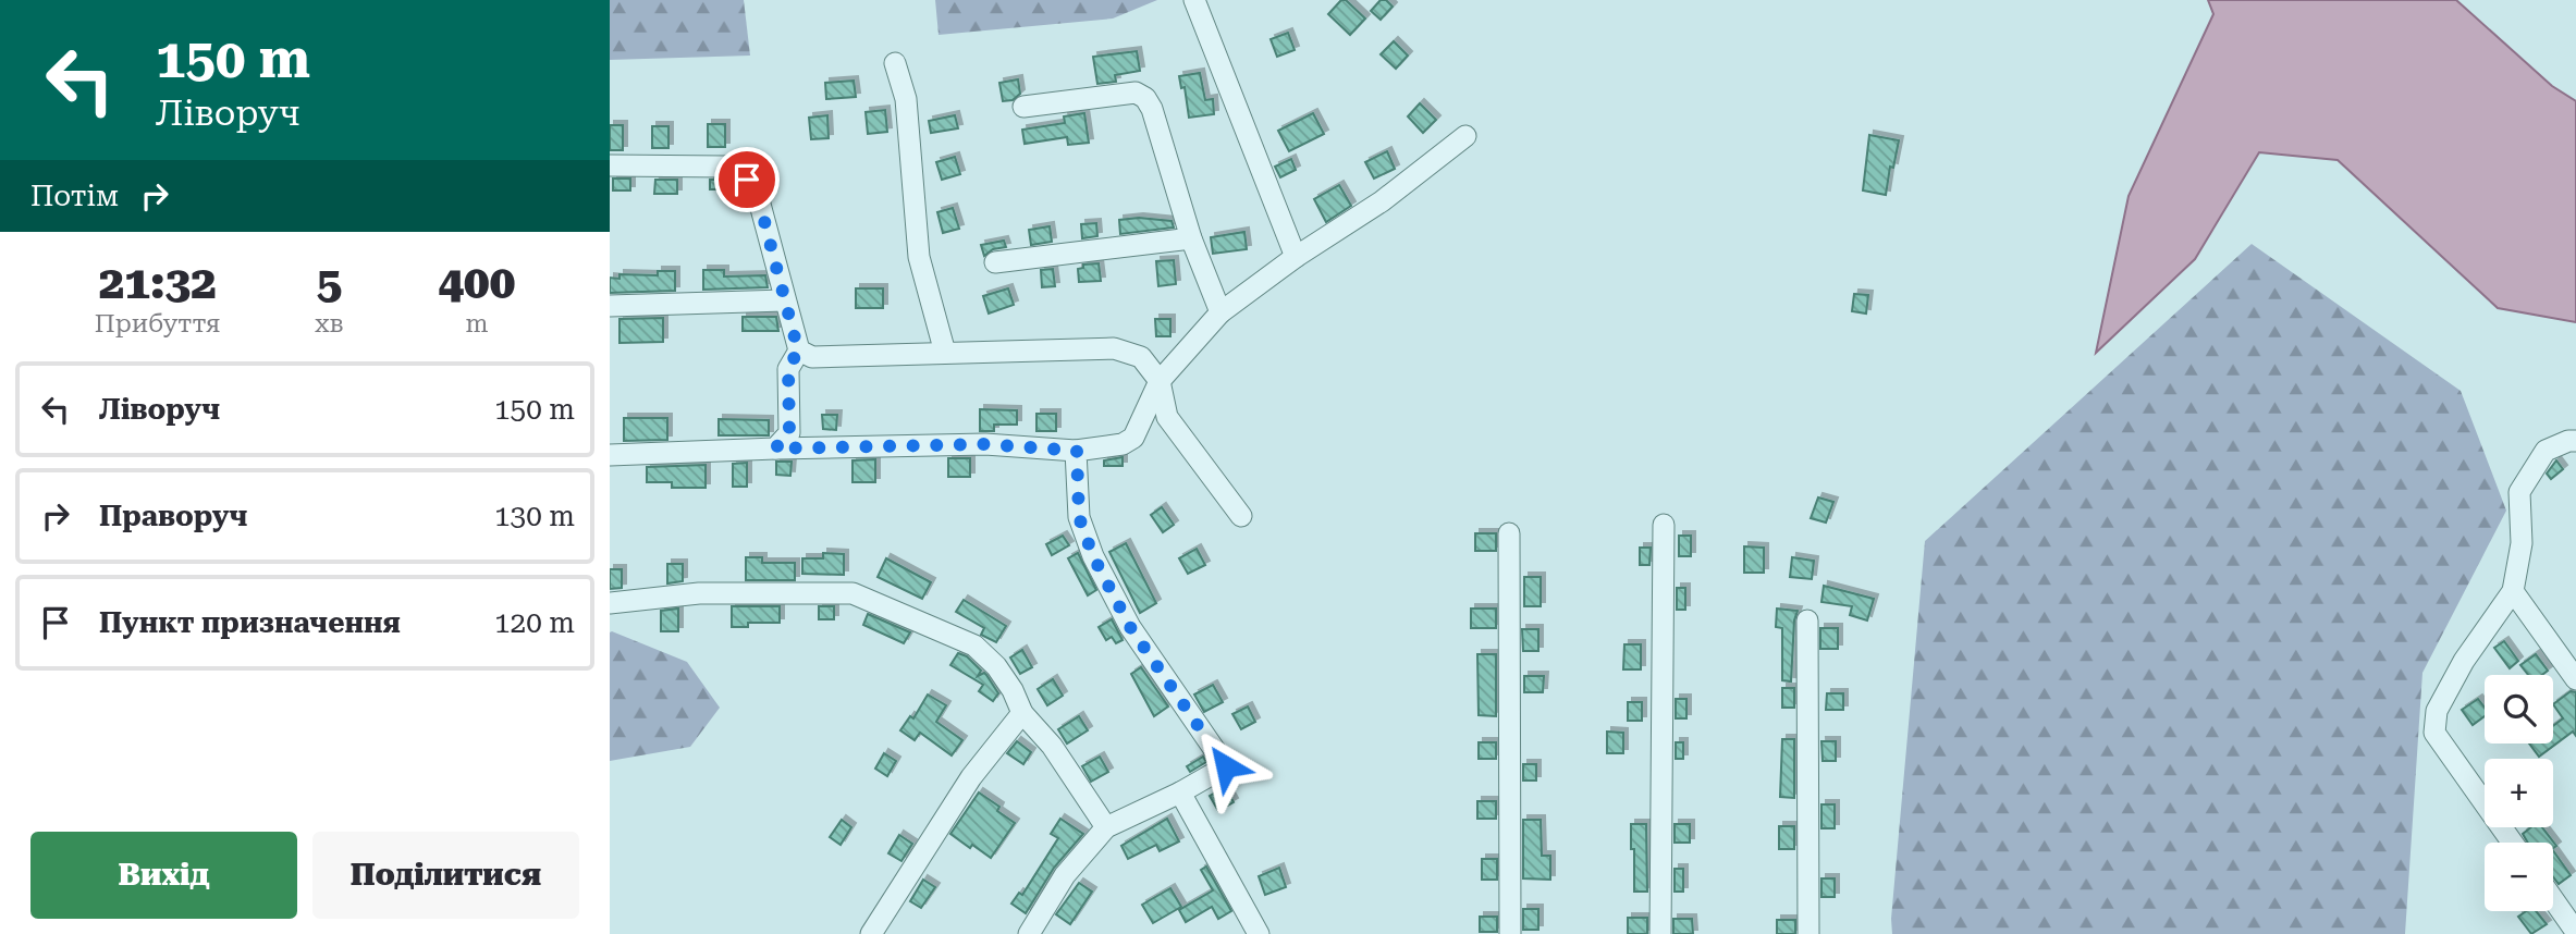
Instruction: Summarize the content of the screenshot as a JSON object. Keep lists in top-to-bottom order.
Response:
{
  "page": {
    "turn": ["150 m", "Ліворуч"],
    "then": "Потім",
    "eta": [
      "21:32",
      "Прибуття",
      "5",
      "хв",
      "400",
      "m"
    ],
    "list": [
      {
        "name": "Ліворуч",
        "value": "150 m"
      },
      {
        "name": "Праворуч",
        "value": "130 m"
      },
      {
        "name": "Пункт призначення",
        "value": "120 m"
      }
    ],
    "map_buttons": ["+", "−"],
    "buttons": ["Вихід", "Поділитися"]
  }
}
